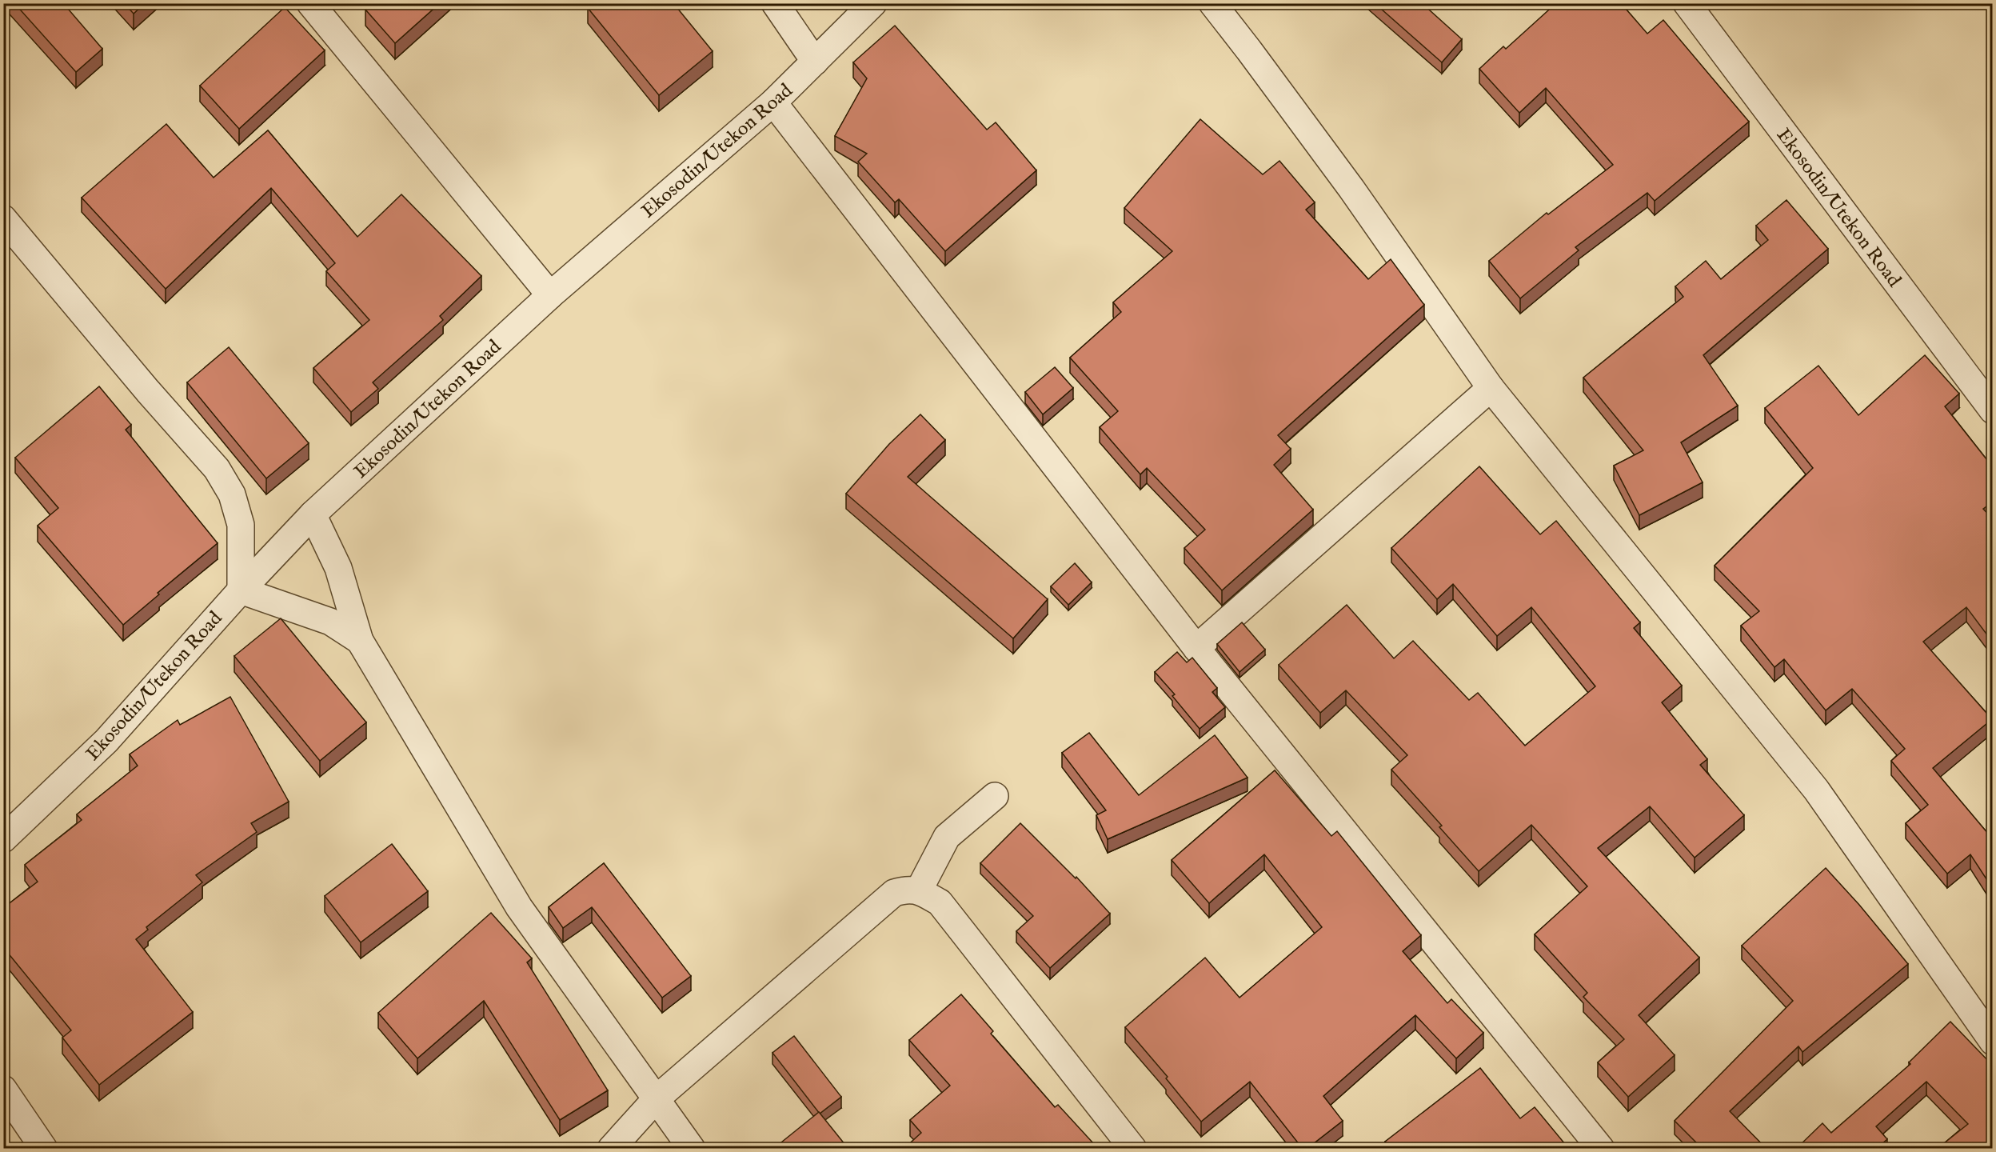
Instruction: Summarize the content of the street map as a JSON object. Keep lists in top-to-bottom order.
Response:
{
  "streets": {
    "street": ["Ekosodin/Utekon Road"]
  }
}
